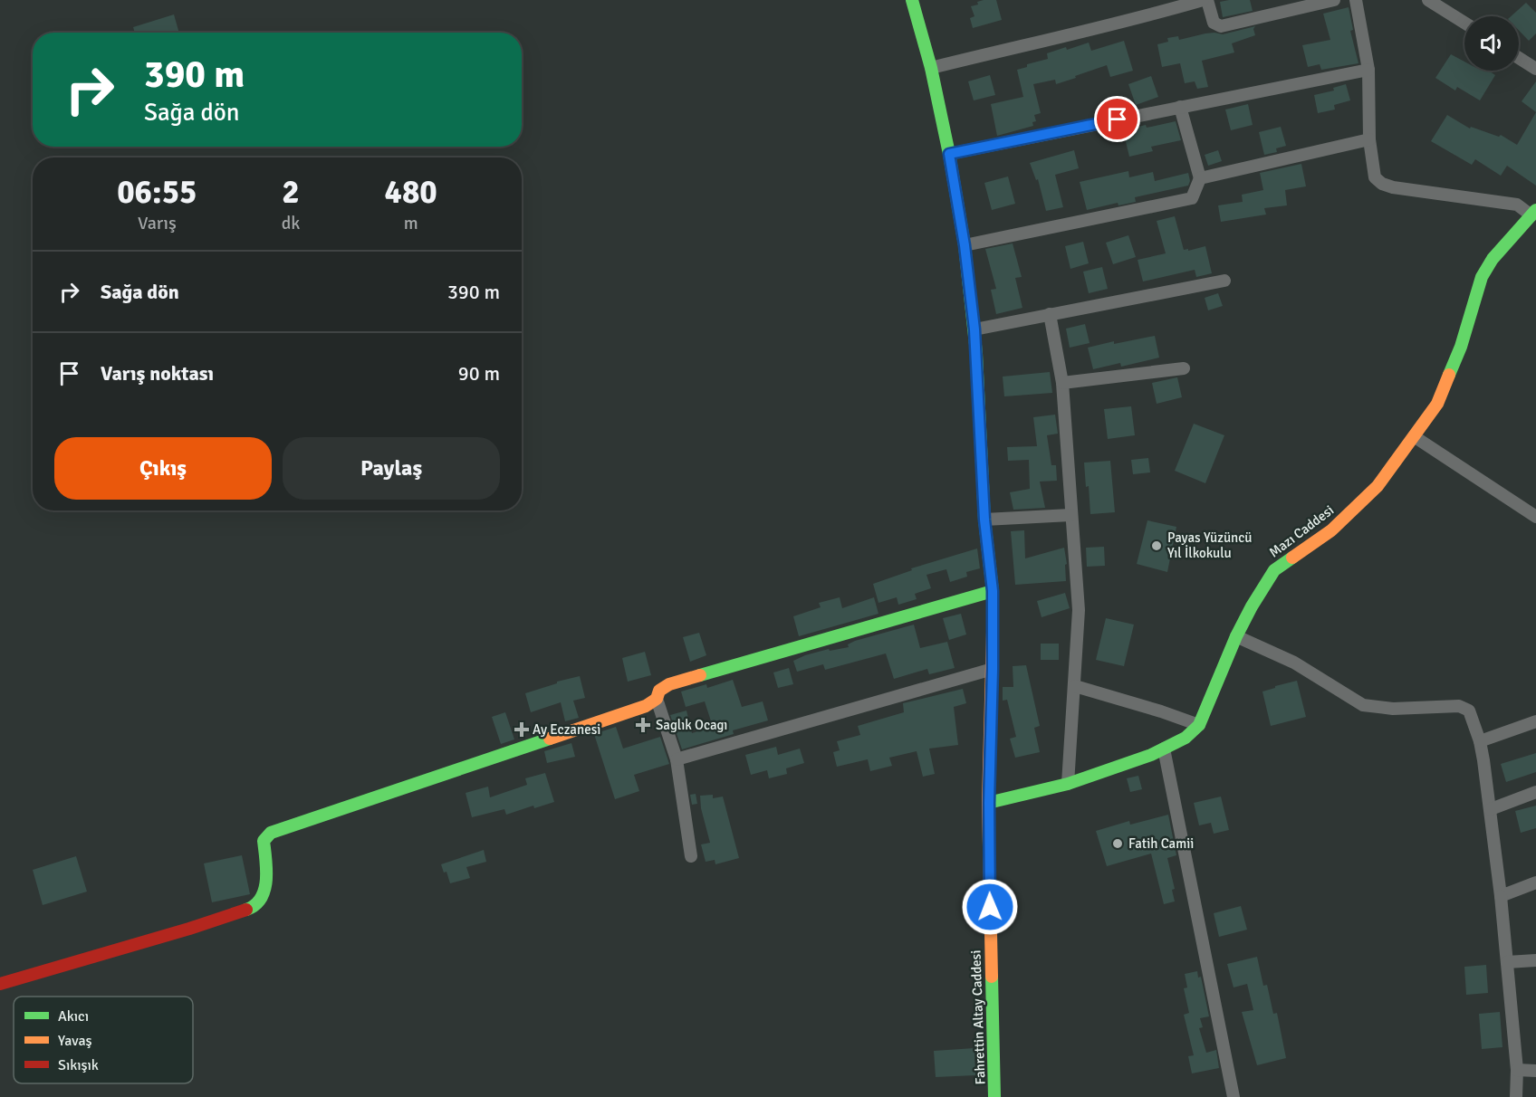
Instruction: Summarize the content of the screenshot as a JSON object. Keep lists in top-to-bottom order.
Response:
{
  "streets": {
    "street": ["Mazı Caddesi", "Fahrettin Altay Caddesi"]
  },
  "crossings": [
    ["Mazı Caddesi", "Fahrettin Altay Caddesi"]
  ],
  "places": {
    "other": ["Payas Yüzüncü Yıl İlkokulu", "Fatih Camii"],
    "health": ["Saglık Ocagı", "Ay Eczanesi"]
  },
  "legend": ["Akıcı", "Yavaş", "Sıkışık"],
  "page": {
    "turn": ["390 m", "Sağa dön"],
    "eta": [
      "06:55",
      "Varış",
      "2",
      "dk",
      "480",
      "m"
    ],
    "list": [
      {
        "name": "Sağa dön",
        "value": "390 m"
      },
      {
        "name": "Varış noktası",
        "value": "90 m"
      }
    ],
    "buttons": ["Çıkış", "Paylaş"]
  }
}
